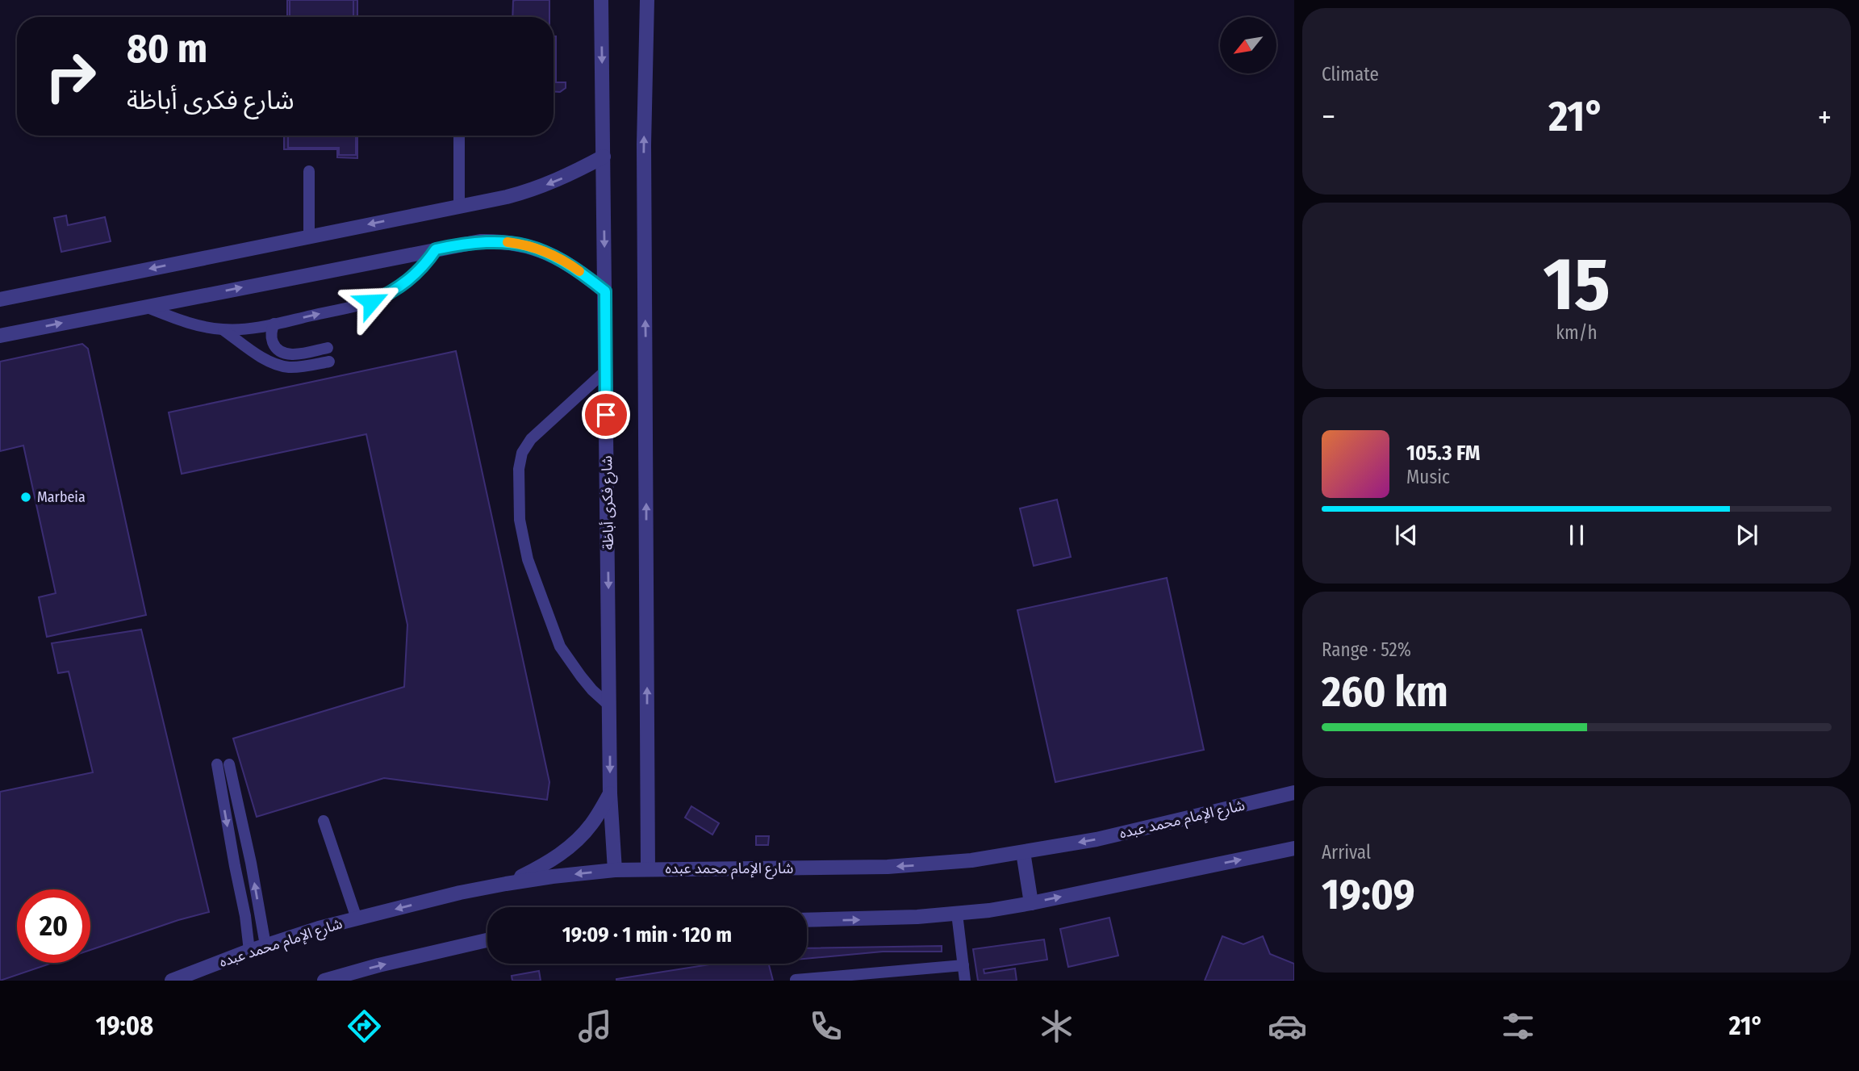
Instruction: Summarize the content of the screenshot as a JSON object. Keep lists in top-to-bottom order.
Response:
{
  "streets": {
    "street": ["شارع فكرى أباظة", "شارع الإمام محمد عبده"]
  },
  "crossings": [
    ["شارع فكرى أباظة", "شارع الإمام محمد عبده"]
  ],
  "places": ["Marbeia"],
  "north": "bottom left",
  "page": {
    "tile": [
      "Climate",
      ["15", "km/h"],
      ["Range · 52%", "260 km"],
      ["Arrival", "19:09"]
    ],
    "turn": ["80 m", "شارع فكرى أباظة"],
    "heat": ["−", "21°", "+"],
    "song": ["105.3 FM", "Music"],
    "limit": "20",
    "trip": "19:09 · 1 min · 120 m",
    "tabs": ["19:08", "21°"]
  }
}
